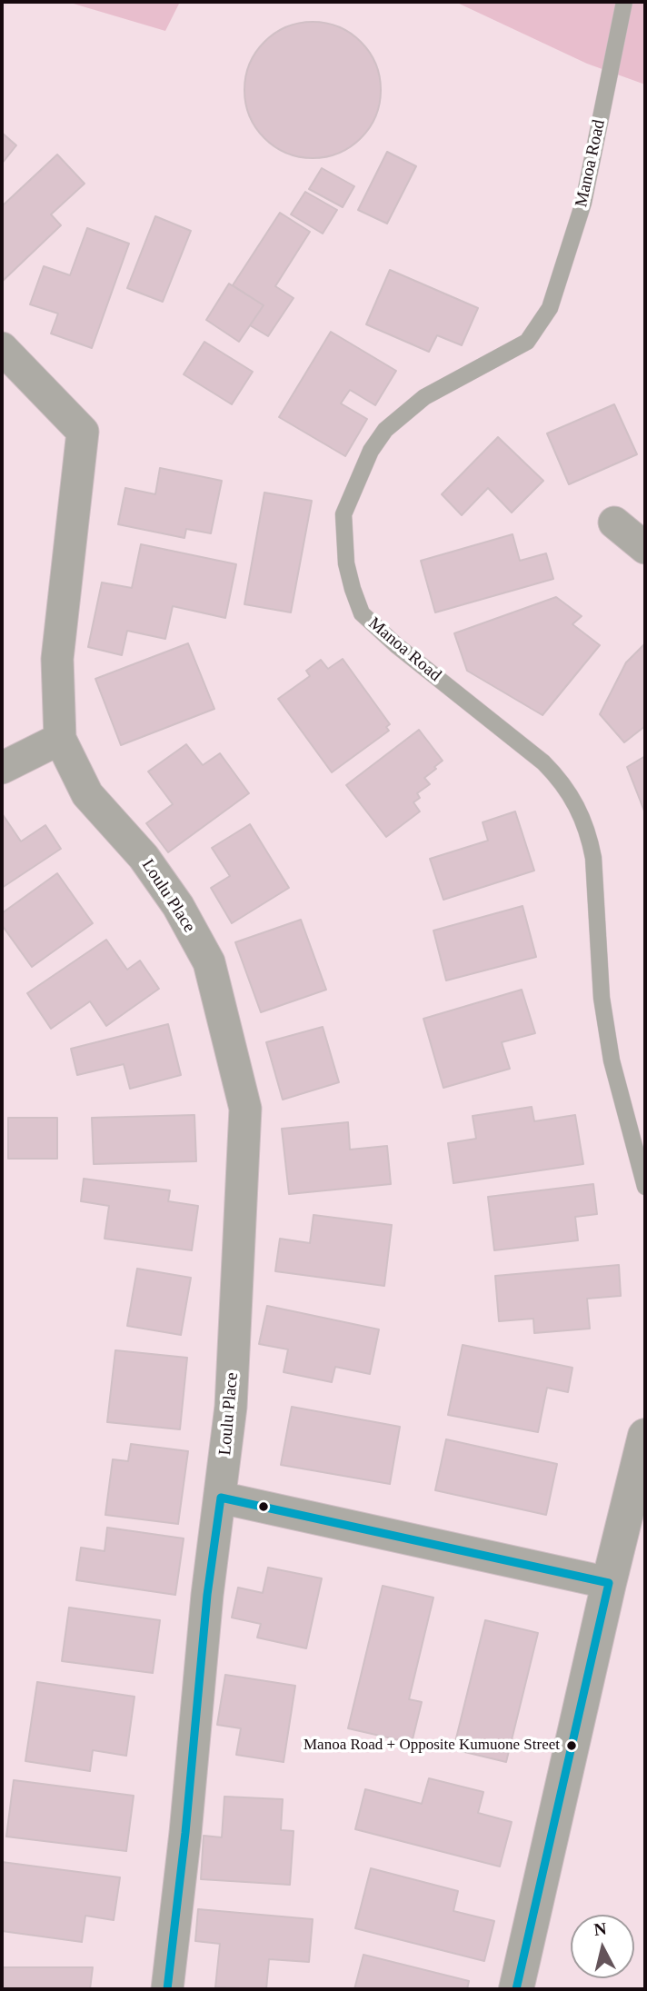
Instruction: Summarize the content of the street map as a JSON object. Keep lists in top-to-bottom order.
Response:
{
  "streets": {
    "street": ["Loulu Place"],
    "lane": ["Manoa Road"]
  },
  "places": ["Manoa Road + Opposite Kumuone Street"],
  "north": "top"
}
